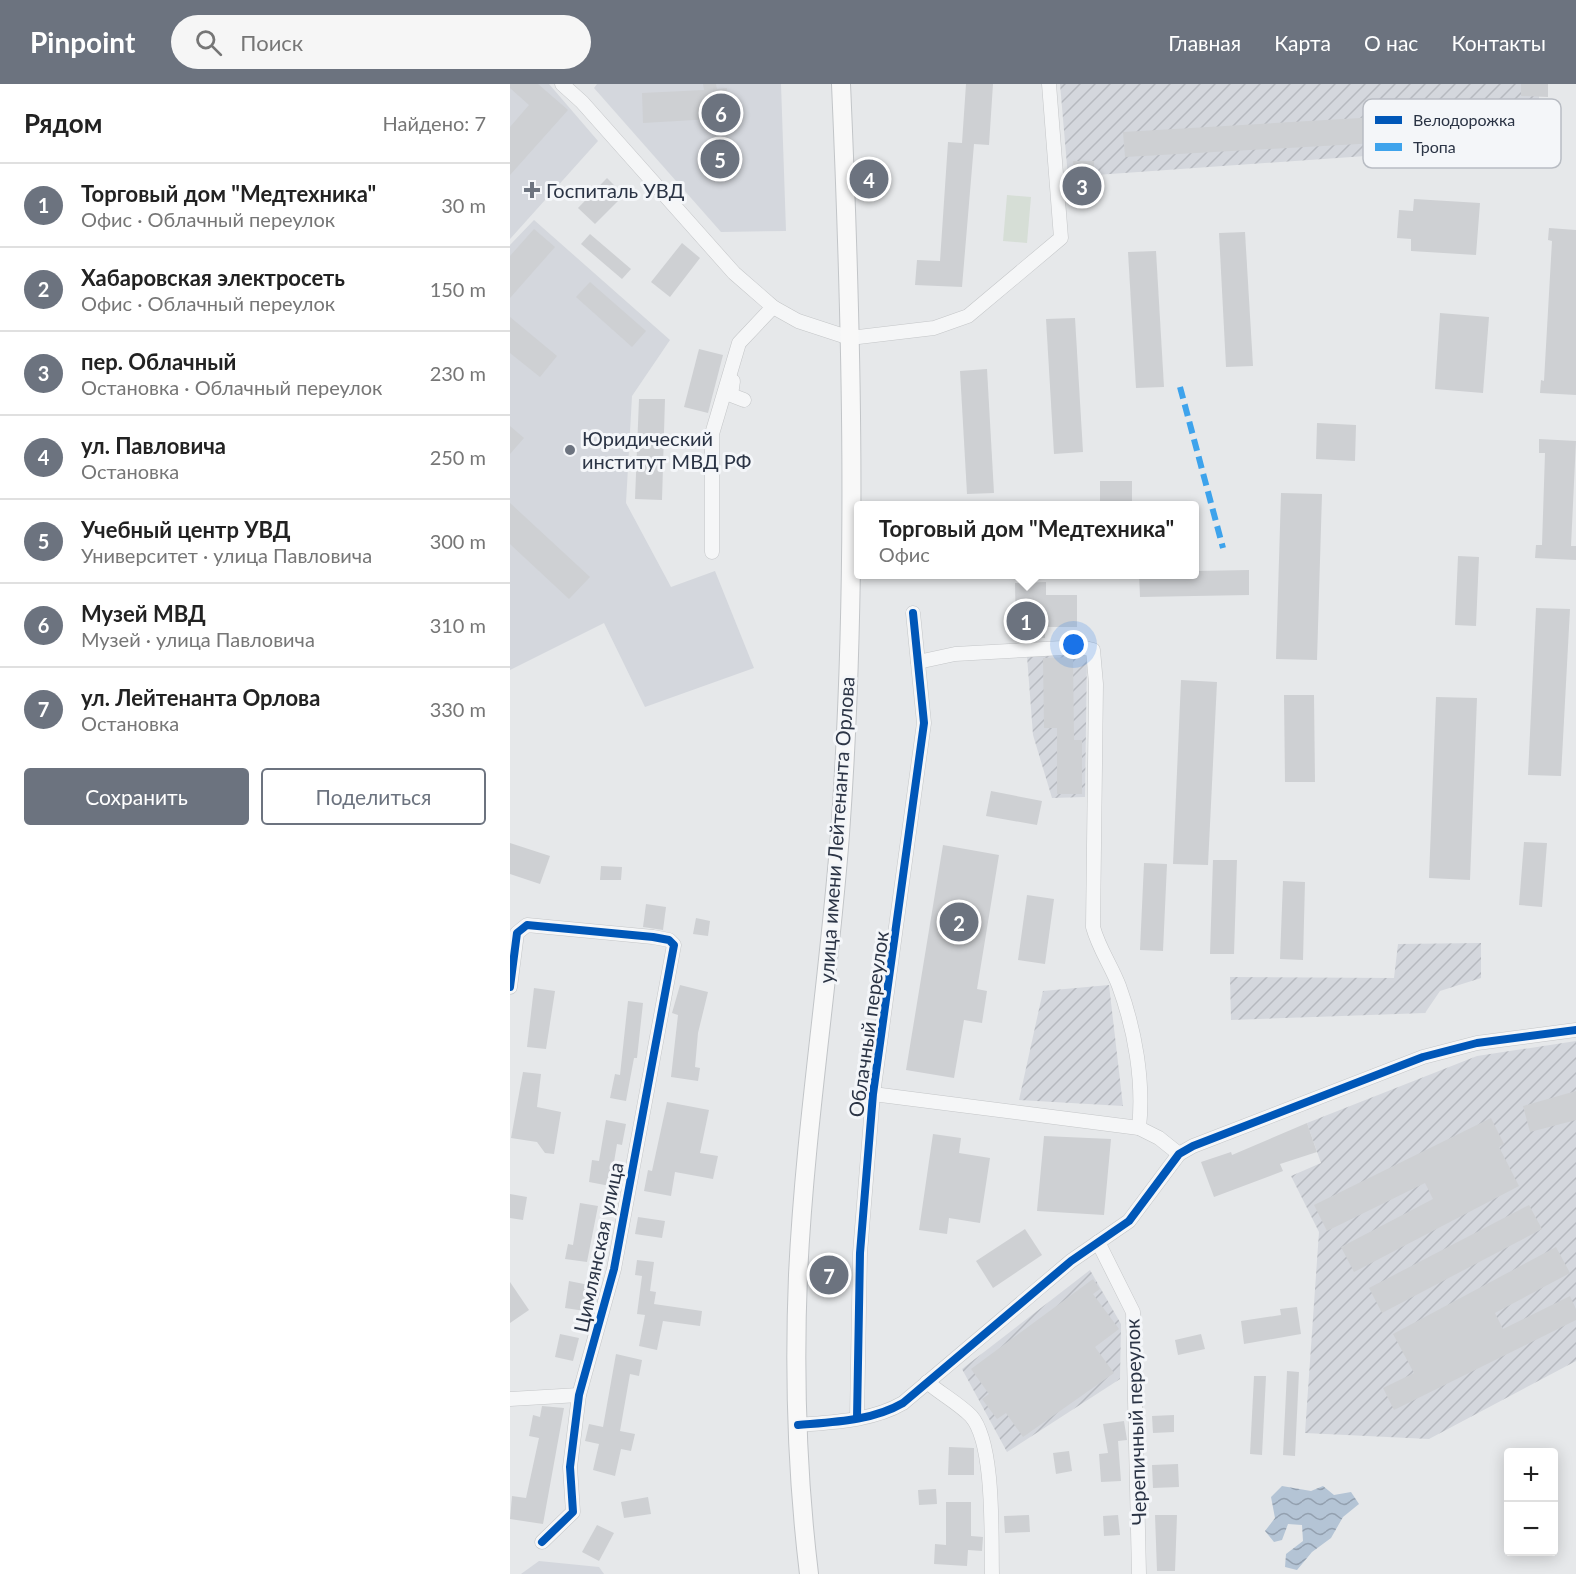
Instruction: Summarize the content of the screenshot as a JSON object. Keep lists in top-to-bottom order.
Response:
{
  "streets": {
    "main road": ["улица имени Лейтенанта Орлова"],
    "street": ["Облачный переулок", "Цимлянская улица", "Черепичный переулок"]
  },
  "places": {
    "health": ["Госпиталь УВД"],
    "other": ["Юридический институт МВД РФ"]
  },
  "legend": ["Велодорожка", "Тропа"],
  "page": {
    "header": "Pinpoint",
    "search": "Поиск",
    "nav": [
      "Главная",
      "Карта",
      "О нас",
      "Контакты"
    ],
    "heading": ["Рядом", "Найдено: 7"],
    "pins": [
      "6",
      "5",
      "4",
      "3",
      "1",
      "2",
      "7"
    ],
    "list": [
      {
        "mark": "1",
        "name": "Торговый дом \"Медтехника\"",
        "note": "Офис · Облачный переулок",
        "value": "30 m"
      },
      {
        "mark": "2",
        "name": "Хабаровская электросеть",
        "note": "Офис · Облачный переулок",
        "value": "150 m"
      },
      {
        "mark": "3",
        "name": "пер. Облачный",
        "note": "Остановка · Облачный переулок",
        "value": "230 m"
      },
      {
        "mark": "4",
        "name": "ул. Павловича",
        "note": "Остановка",
        "value": "250 m"
      },
      {
        "mark": "5",
        "name": "Учебный центр УВД",
        "note": "Университет · улица Павловича",
        "value": "300 m"
      },
      {
        "mark": "6",
        "name": "Музей МВД",
        "note": "Музей · улица Павловича",
        "value": "310 m"
      },
      {
        "mark": "7",
        "name": "ул. Лейтенанта Орлова",
        "note": "Остановка",
        "value": "330 m"
      }
    ],
    "popup": ["Торговый дом \"Медтехника\"", "Офис"],
    "buttons": ["Сохранить", "Поделиться"],
    "map_buttons": ["+", "−"]
  }
}
